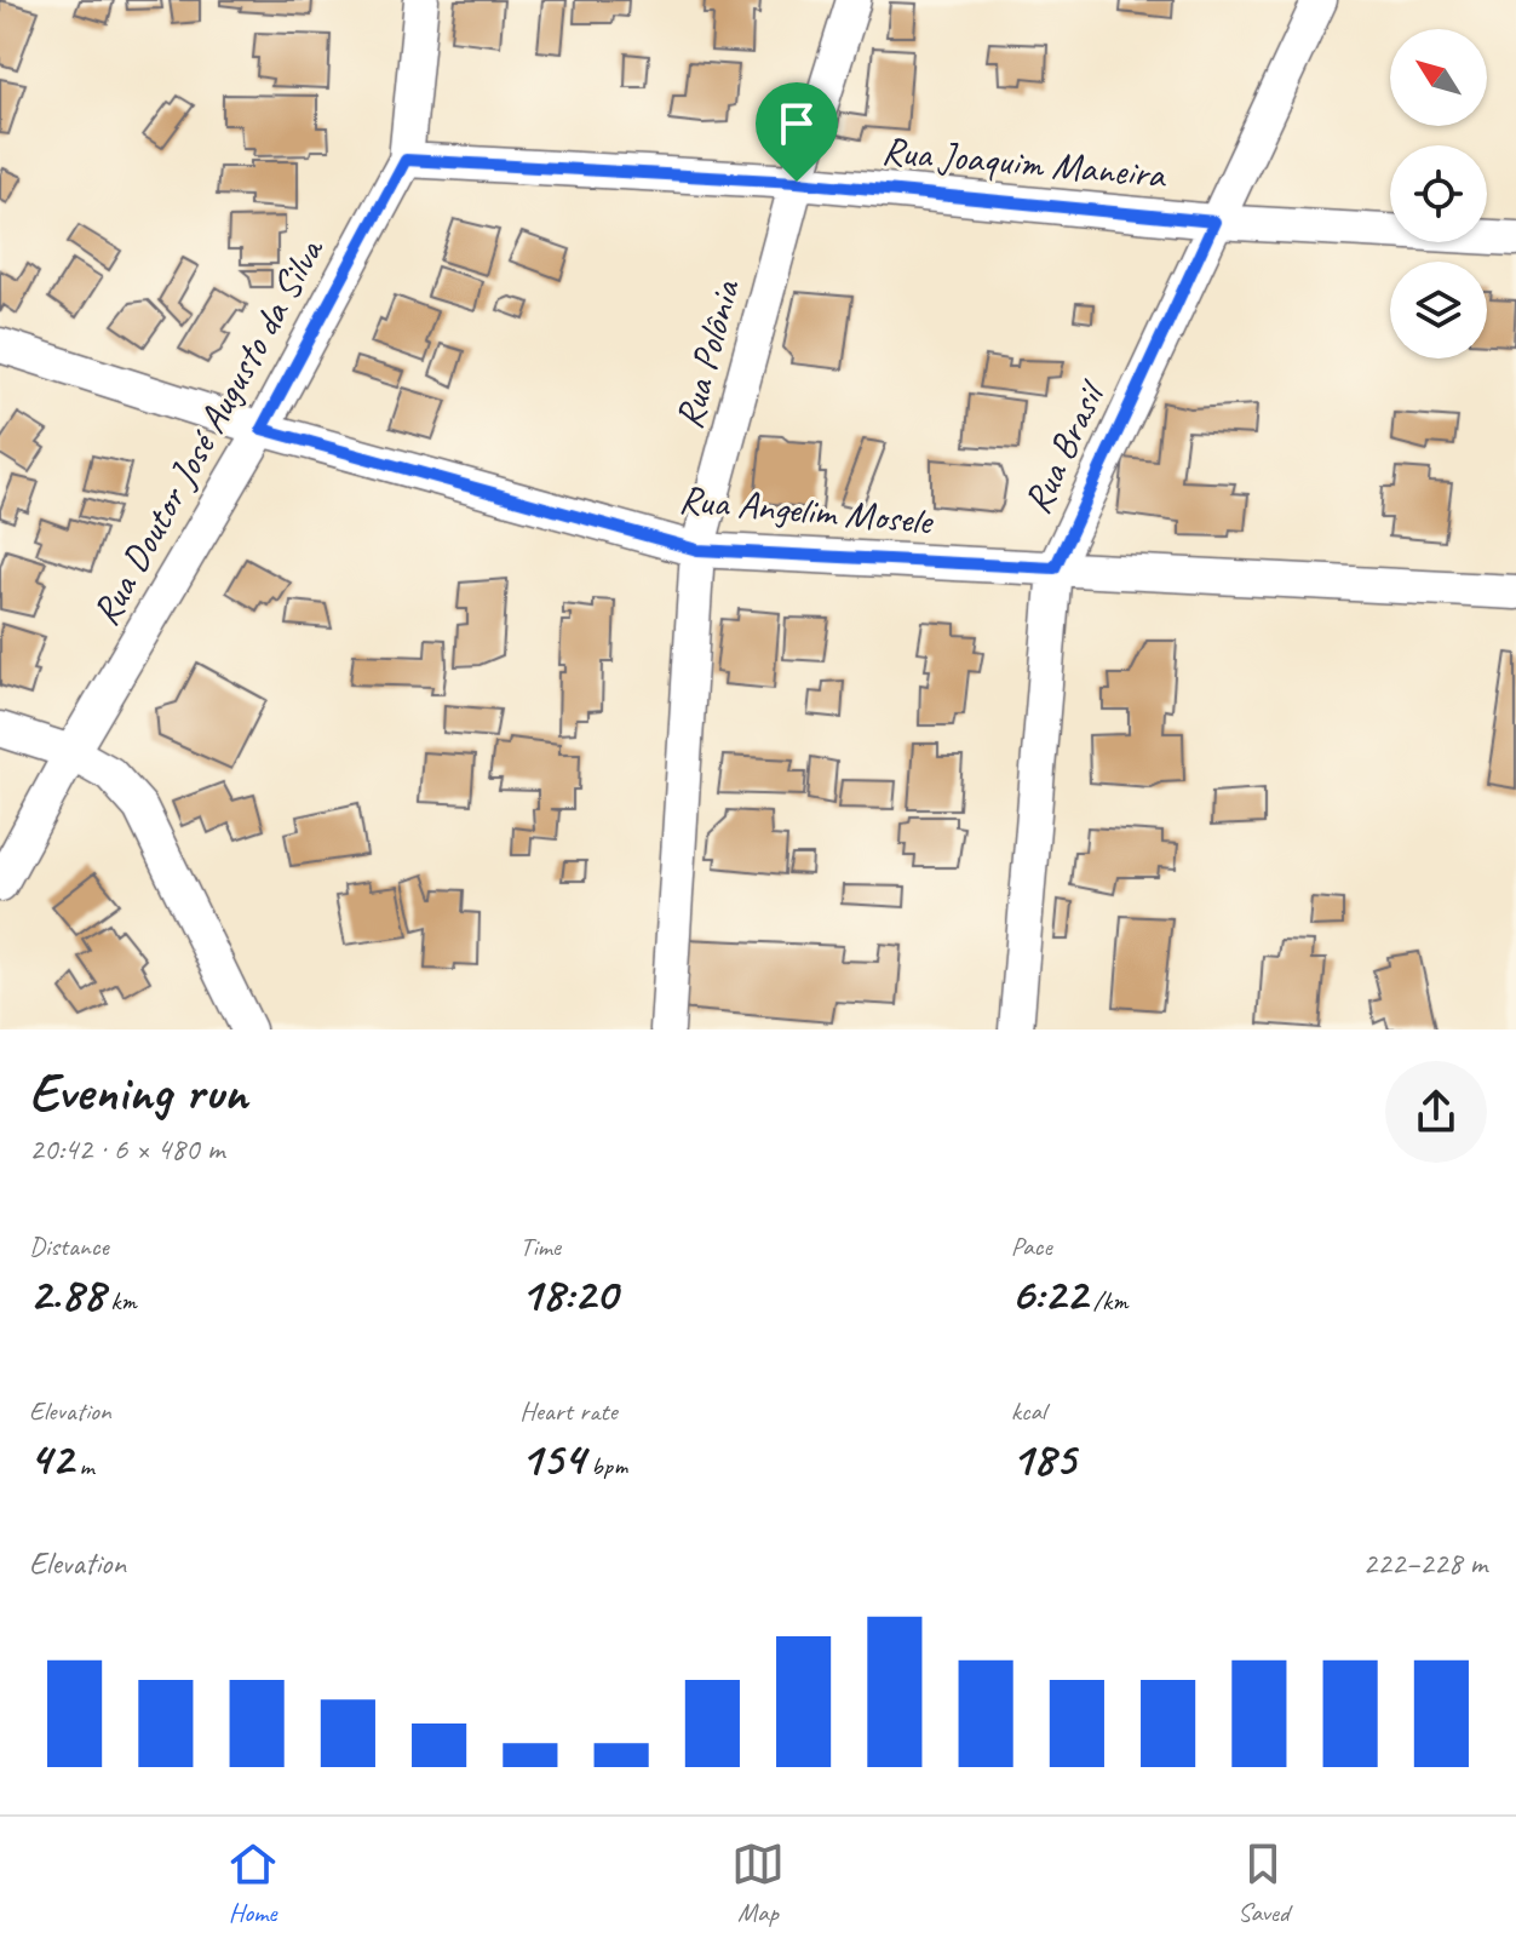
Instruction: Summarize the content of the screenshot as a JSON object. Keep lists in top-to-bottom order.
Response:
{
  "streets": {
    "street": [
      "Rua Joaquim Maneira",
      "Rua Polônia",
      "Rua Doutor José Augusto da Silva",
      "Rua Brasil",
      "Rua Angelim Mosele"
    ]
  },
  "crossings": [
    ["Rua Joaquim Maneira", "Rua Polônia"],
    ["Rua Joaquim Maneira", "Rua Doutor José Augusto da Silva"],
    ["Rua Joaquim Maneira", "Rua Brasil"],
    ["Rua Polônia", "Rua Angelim Mosele"],
    ["Rua Doutor José Augusto da Silva", "Rua Angelim Mosele"],
    ["Rua Brasil", "Rua Angelim Mosele"]
  ],
  "north": "top left",
  "page": {
    "heading": ["Evening run", "20:42 · 6 × 480 m"],
    "stats": [
      ["Distance", "2.88 km"],
      ["Time", "18:20"],
      ["Pace", "6:22 /km"],
      ["Elevation", "42 m"],
      ["Heart rate", "154 bpm"],
      ["kcal", "185"]
    ],
    "chart": ["Elevation", "222–228 m"],
    "tabs": ["Home", "Map", "Saved"]
  }
}
